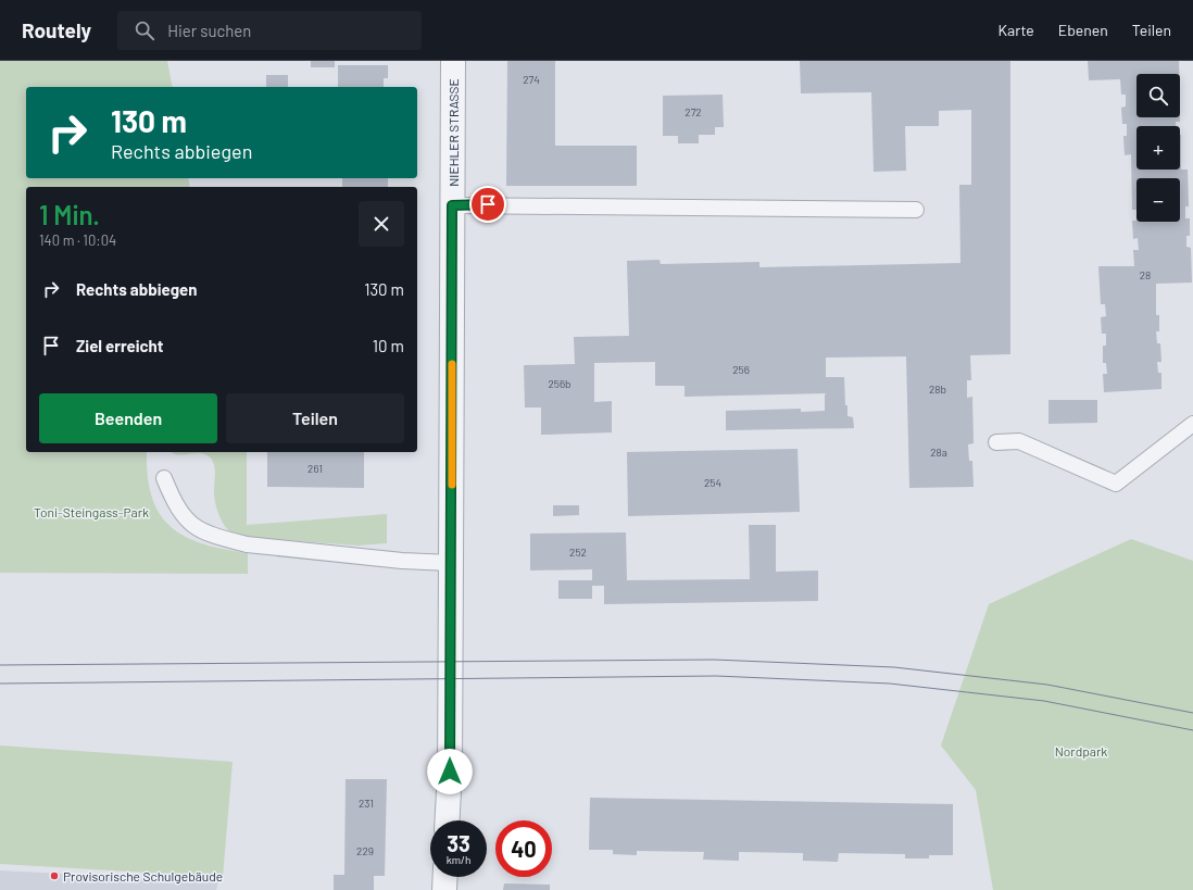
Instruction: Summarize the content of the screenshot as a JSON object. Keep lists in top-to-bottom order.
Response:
{
  "streets": {
    "street": ["NIEHLER STRASSE"]
  },
  "parks": ["Toni-Steingass-Park", "Nordpark"],
  "places": ["Provisorische Schulgebäude"],
  "house_numbers": [
    "274",
    "272",
    "28",
    "256",
    "256b",
    "28b",
    "28a",
    "261",
    "254",
    "252",
    "231",
    "229"
  ],
  "page": {
    "header": "Routely",
    "search": "Hier suchen",
    "nav": ["Karte", "Ebenen", "Teilen"],
    "map_buttons": ["+", "−"],
    "turn": ["130 m", "Rechts abbiegen"],
    "heading": ["1 Min.", "140 m · 10:04"],
    "list": [
      {
        "name": "Rechts abbiegen",
        "value": "130 m"
      },
      {
        "name": "Ziel erreicht",
        "value": "10 m"
      }
    ],
    "buttons": ["Beenden", "Teilen"],
    "speed": "33 km/h",
    "limit": "40"
  }
}
